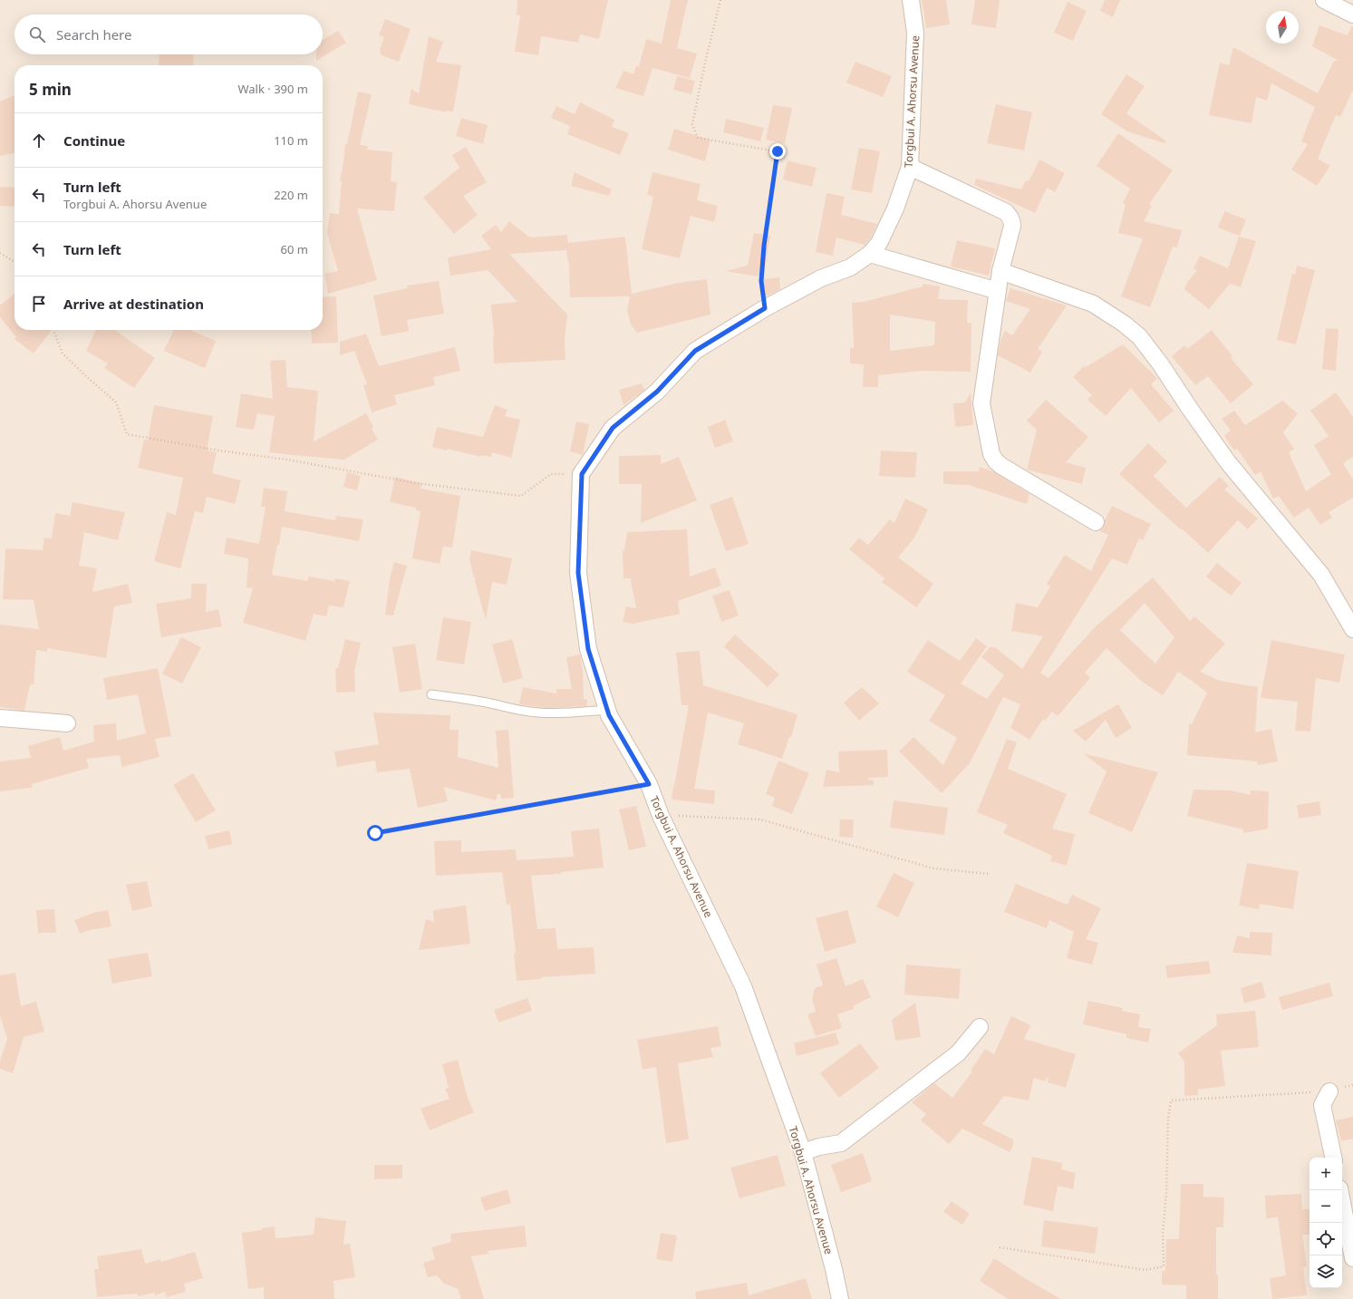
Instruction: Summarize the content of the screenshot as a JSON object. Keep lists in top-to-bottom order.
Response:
{
  "streets": {
    "street": ["Torgbui A. Ahorsu Avenue"]
  },
  "north": "top",
  "page": {
    "search": "Search here",
    "heading": ["5 min", "Walk · 390 m"],
    "list": [
      ["Continue", "110 m"],
      ["Turn left", "Torgbui A. Ahorsu Avenue", "220 m"],
      ["Turn left", "60 m"],
      "Arrive at destination"
    ],
    "map_buttons": ["+", "−"]
  }
}
